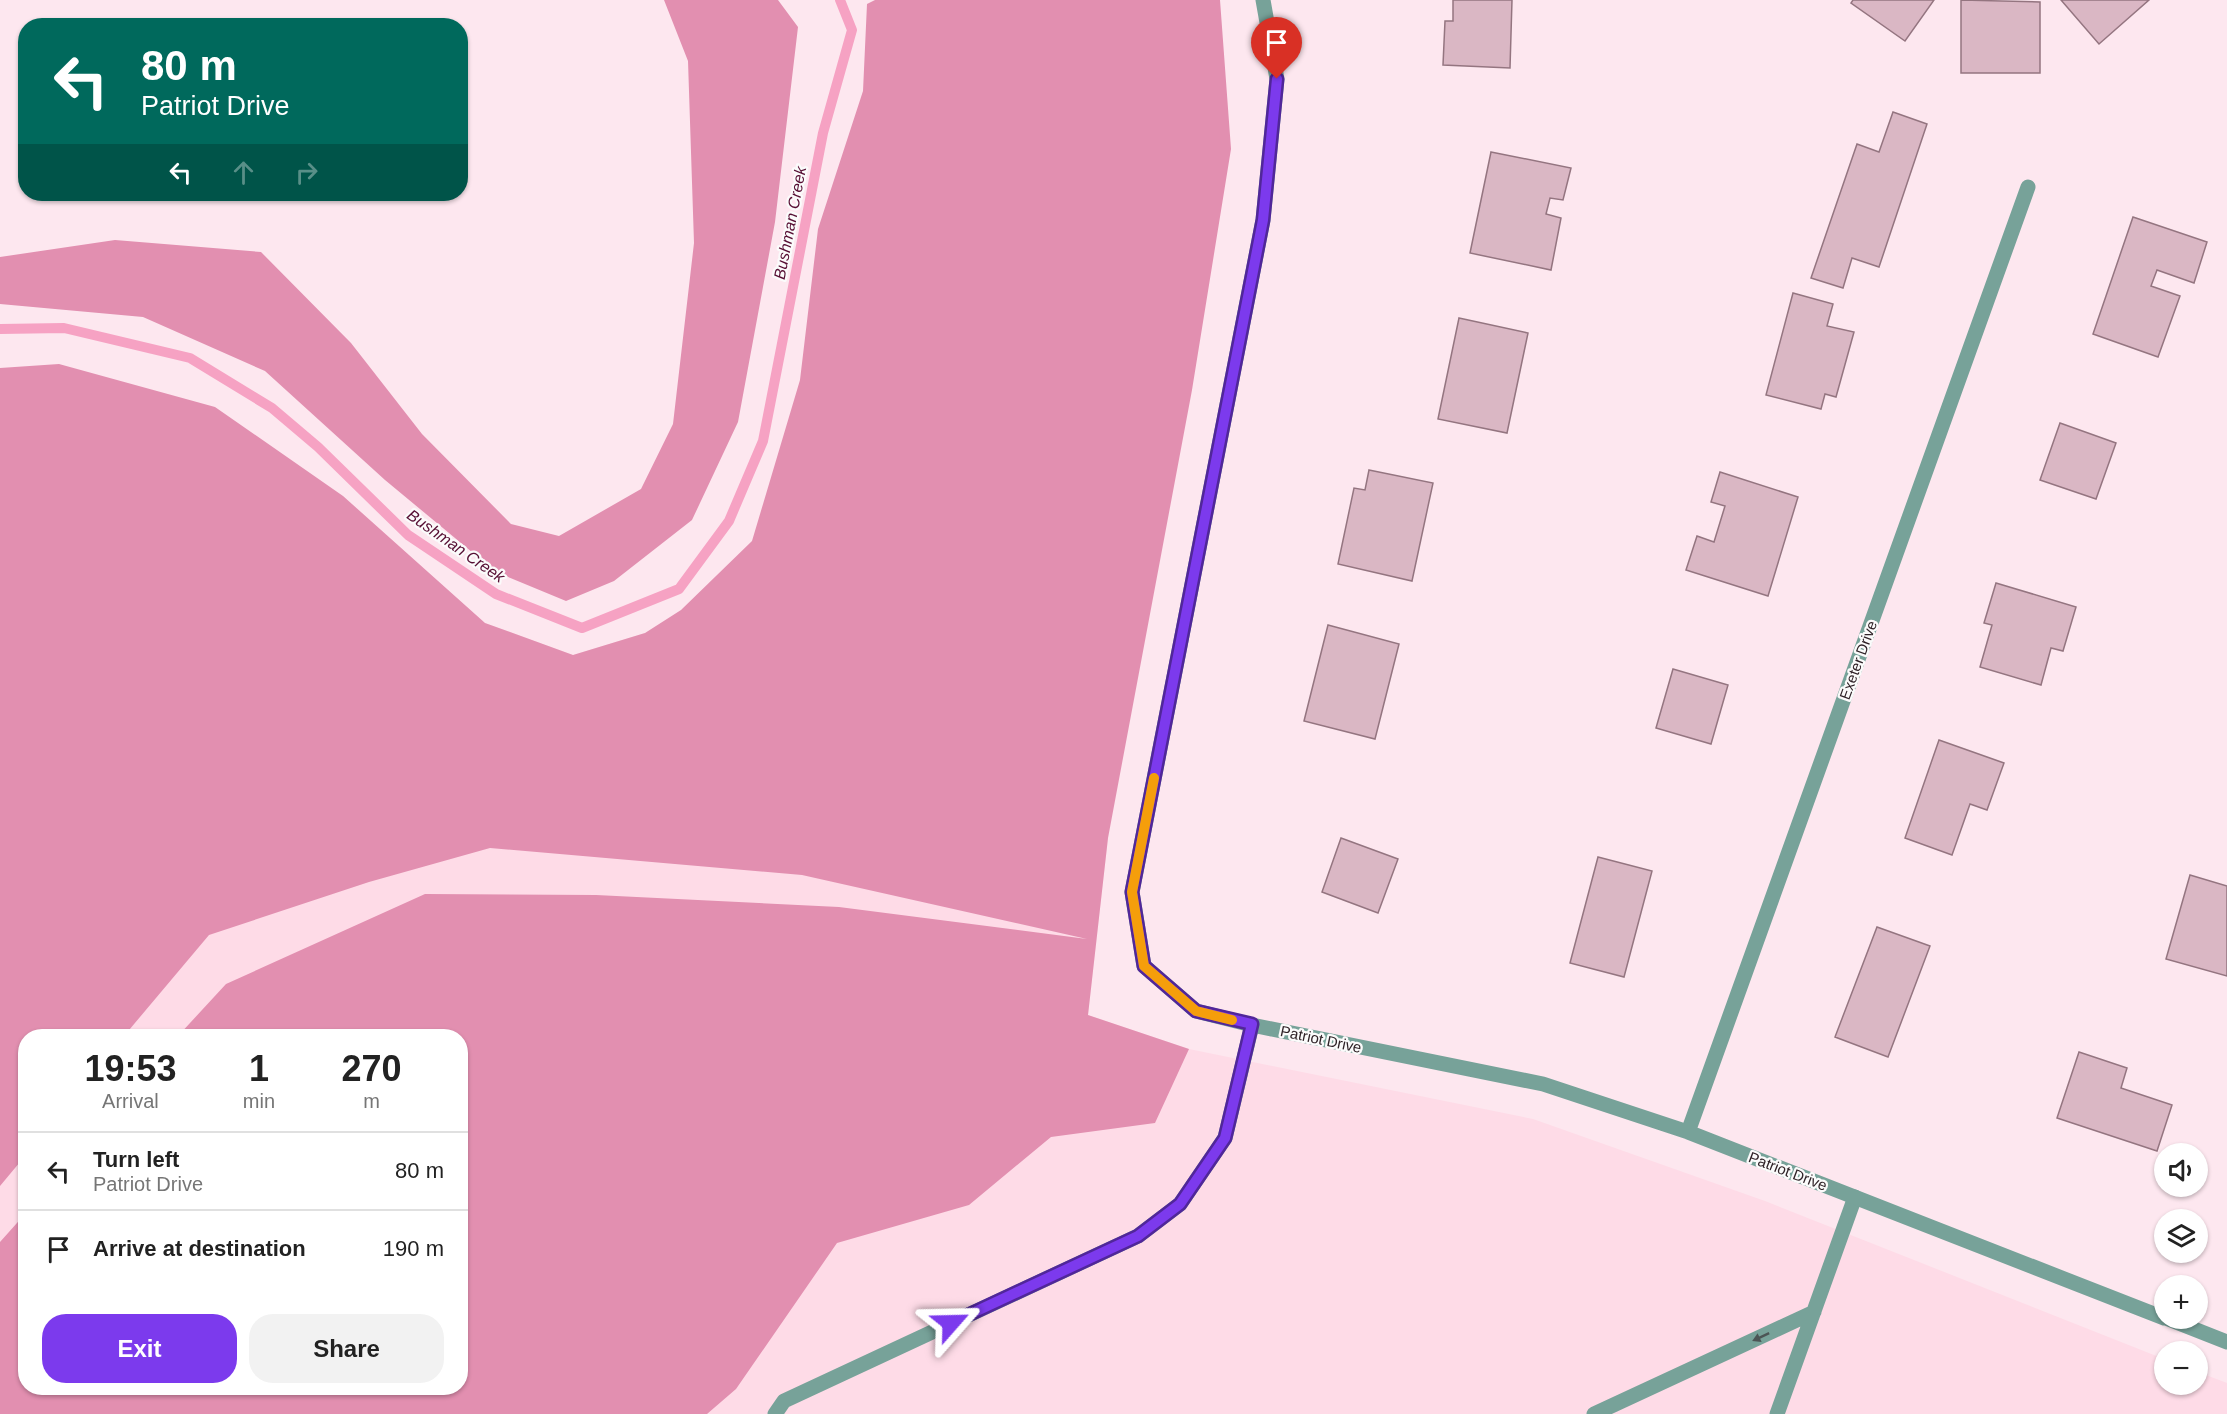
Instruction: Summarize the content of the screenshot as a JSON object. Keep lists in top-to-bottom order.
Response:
{
  "streets": {
    "street": ["Exeter Drive", "Patriot Drive"]
  },
  "crossings": [
    ["Exeter Drive", "Patriot Drive"]
  ],
  "water": ["Bushman Creek"],
  "page": {
    "turn": ["80 m", "Patriot Drive"],
    "eta": [
      "19:53",
      "Arrival",
      "1",
      "min",
      "270",
      "m"
    ],
    "list": [
      {
        "name": "Turn left",
        "note": "Patriot Drive",
        "value": "80 m"
      },
      {
        "name": "Arrive at destination",
        "value": "190 m"
      }
    ],
    "map_buttons": ["+", "−"],
    "buttons": ["Exit", "Share"]
  }
}
